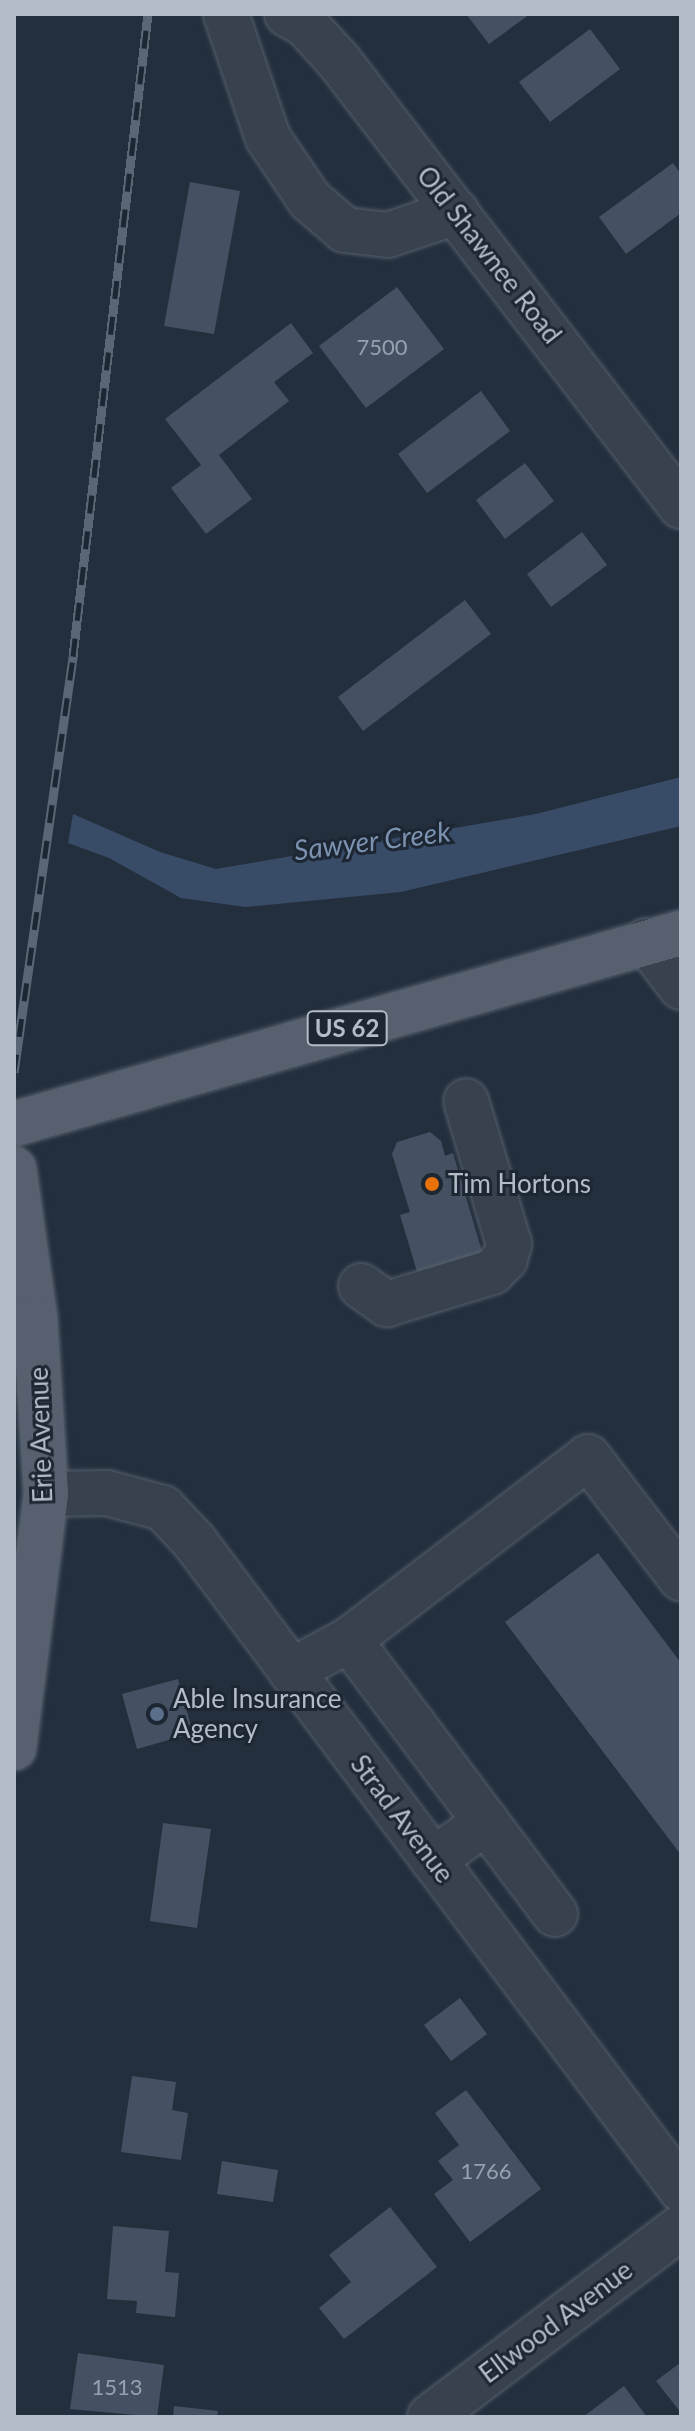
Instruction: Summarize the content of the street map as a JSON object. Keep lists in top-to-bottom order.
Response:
{
  "streets": {
    "main road": ["US 62", "Erie Avenue"],
    "street": ["Old Shawnee Road", "Strad Avenue", "Ellwood Avenue"]
  },
  "crossings": [
    ["Erie Avenue", "Strad Avenue"]
  ],
  "water": ["Sawyer Creek"],
  "places": ["Tim Hortons", "Able Insurance Agency"],
  "house_numbers": ["7500", "1766", "1513"]
}
